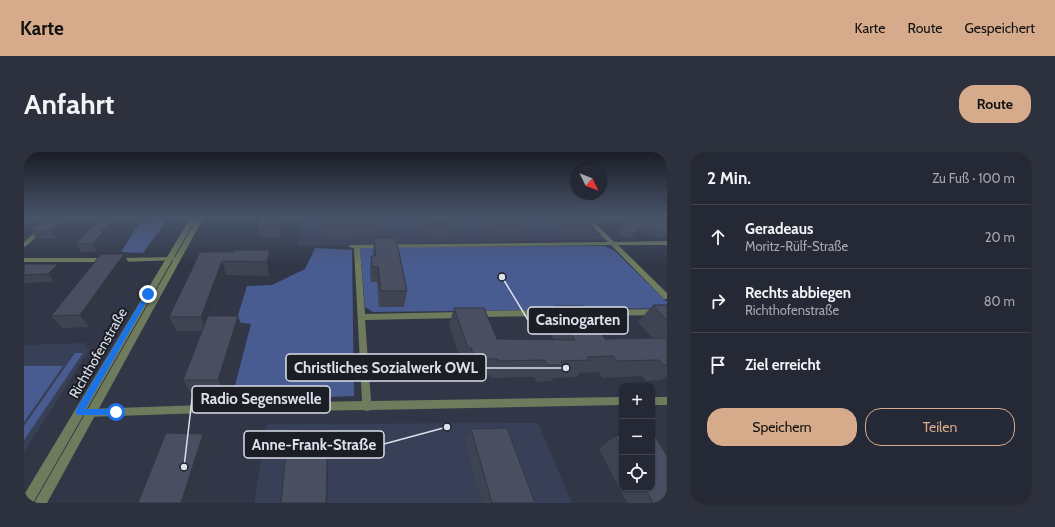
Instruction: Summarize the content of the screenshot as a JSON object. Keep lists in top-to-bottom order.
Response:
{
  "streets": {
    "street": ["Richthofenstraße"]
  },
  "places": [
    "Casinogarten",
    "Christliches Sozialwerk OWL",
    "Anne-Frank-Straße",
    "Radio Segenswelle"
  ],
  "north": "bottom right",
  "page": {
    "header": "Karte",
    "nav": ["Karte", "Route", "Gespeichert"],
    "buttons": [
      "Route",
      ["Speichern", "Teilen"]
    ],
    "title": "Anfahrt",
    "heading": ["2 Min.", "Zu Fuß · 100 m"],
    "list": [
      ["Geradeaus", "Moritz-Rülf-Straße", "20 m"],
      ["Rechts abbiegen", "Richthofenstraße", "80 m"],
      "Ziel erreicht"
    ],
    "map_buttons": ["+", "−"]
  }
}
